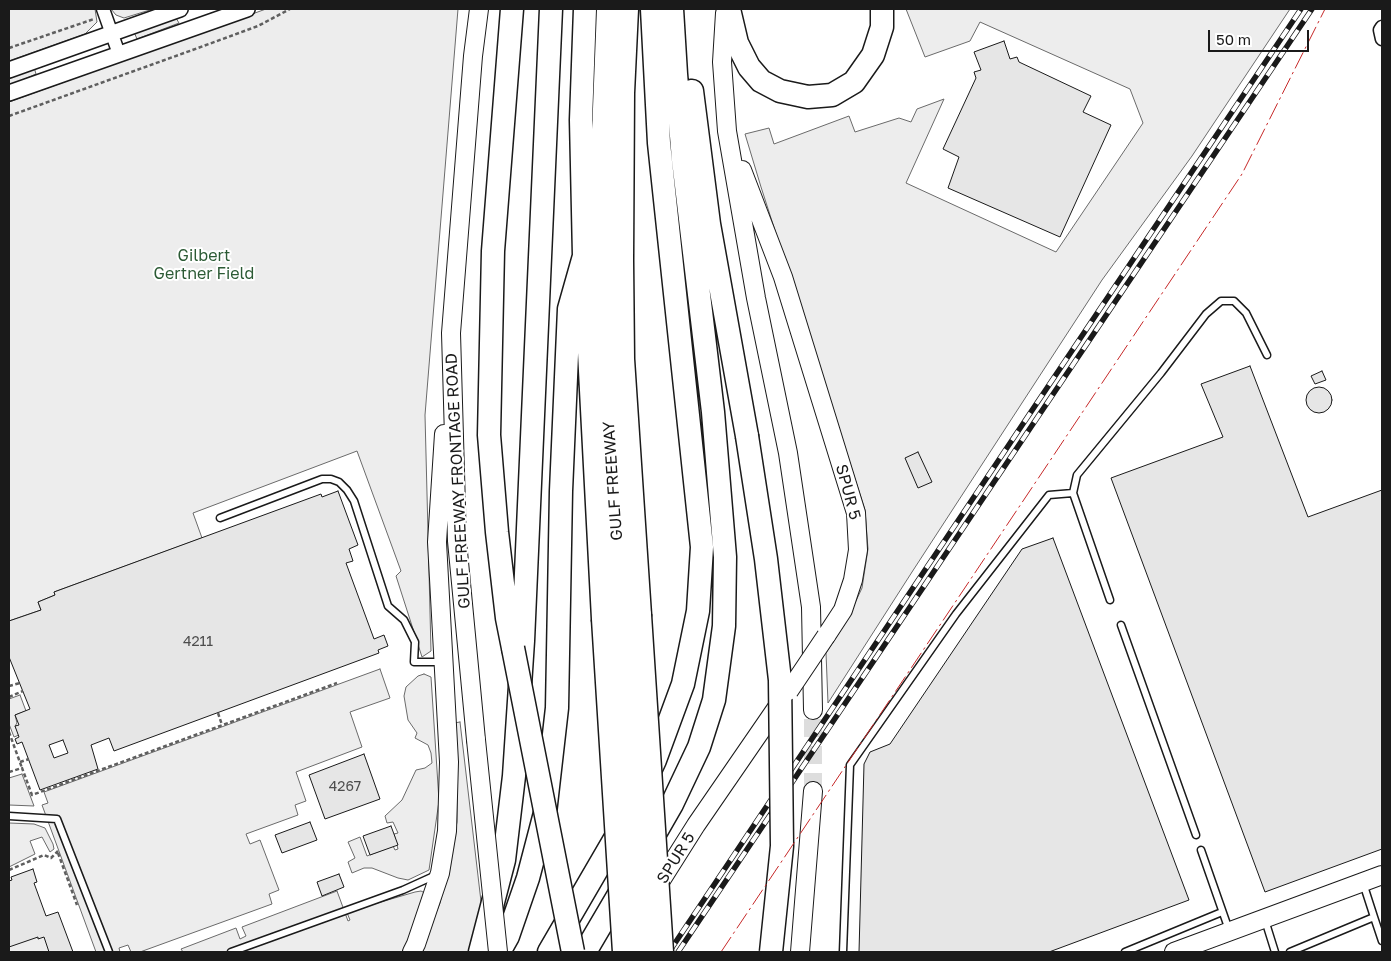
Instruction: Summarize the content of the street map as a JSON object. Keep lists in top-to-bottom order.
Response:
{
  "streets": {
    "highway": ["GULF FREEWAY"],
    "main road": ["GULF FREEWAY FRONTAGE ROAD", "SPUR 5"]
  },
  "parks": ["Gilbert Gertner Field"],
  "house_numbers": ["4211", "4267"],
  "scale_bar": "50 m"
}
